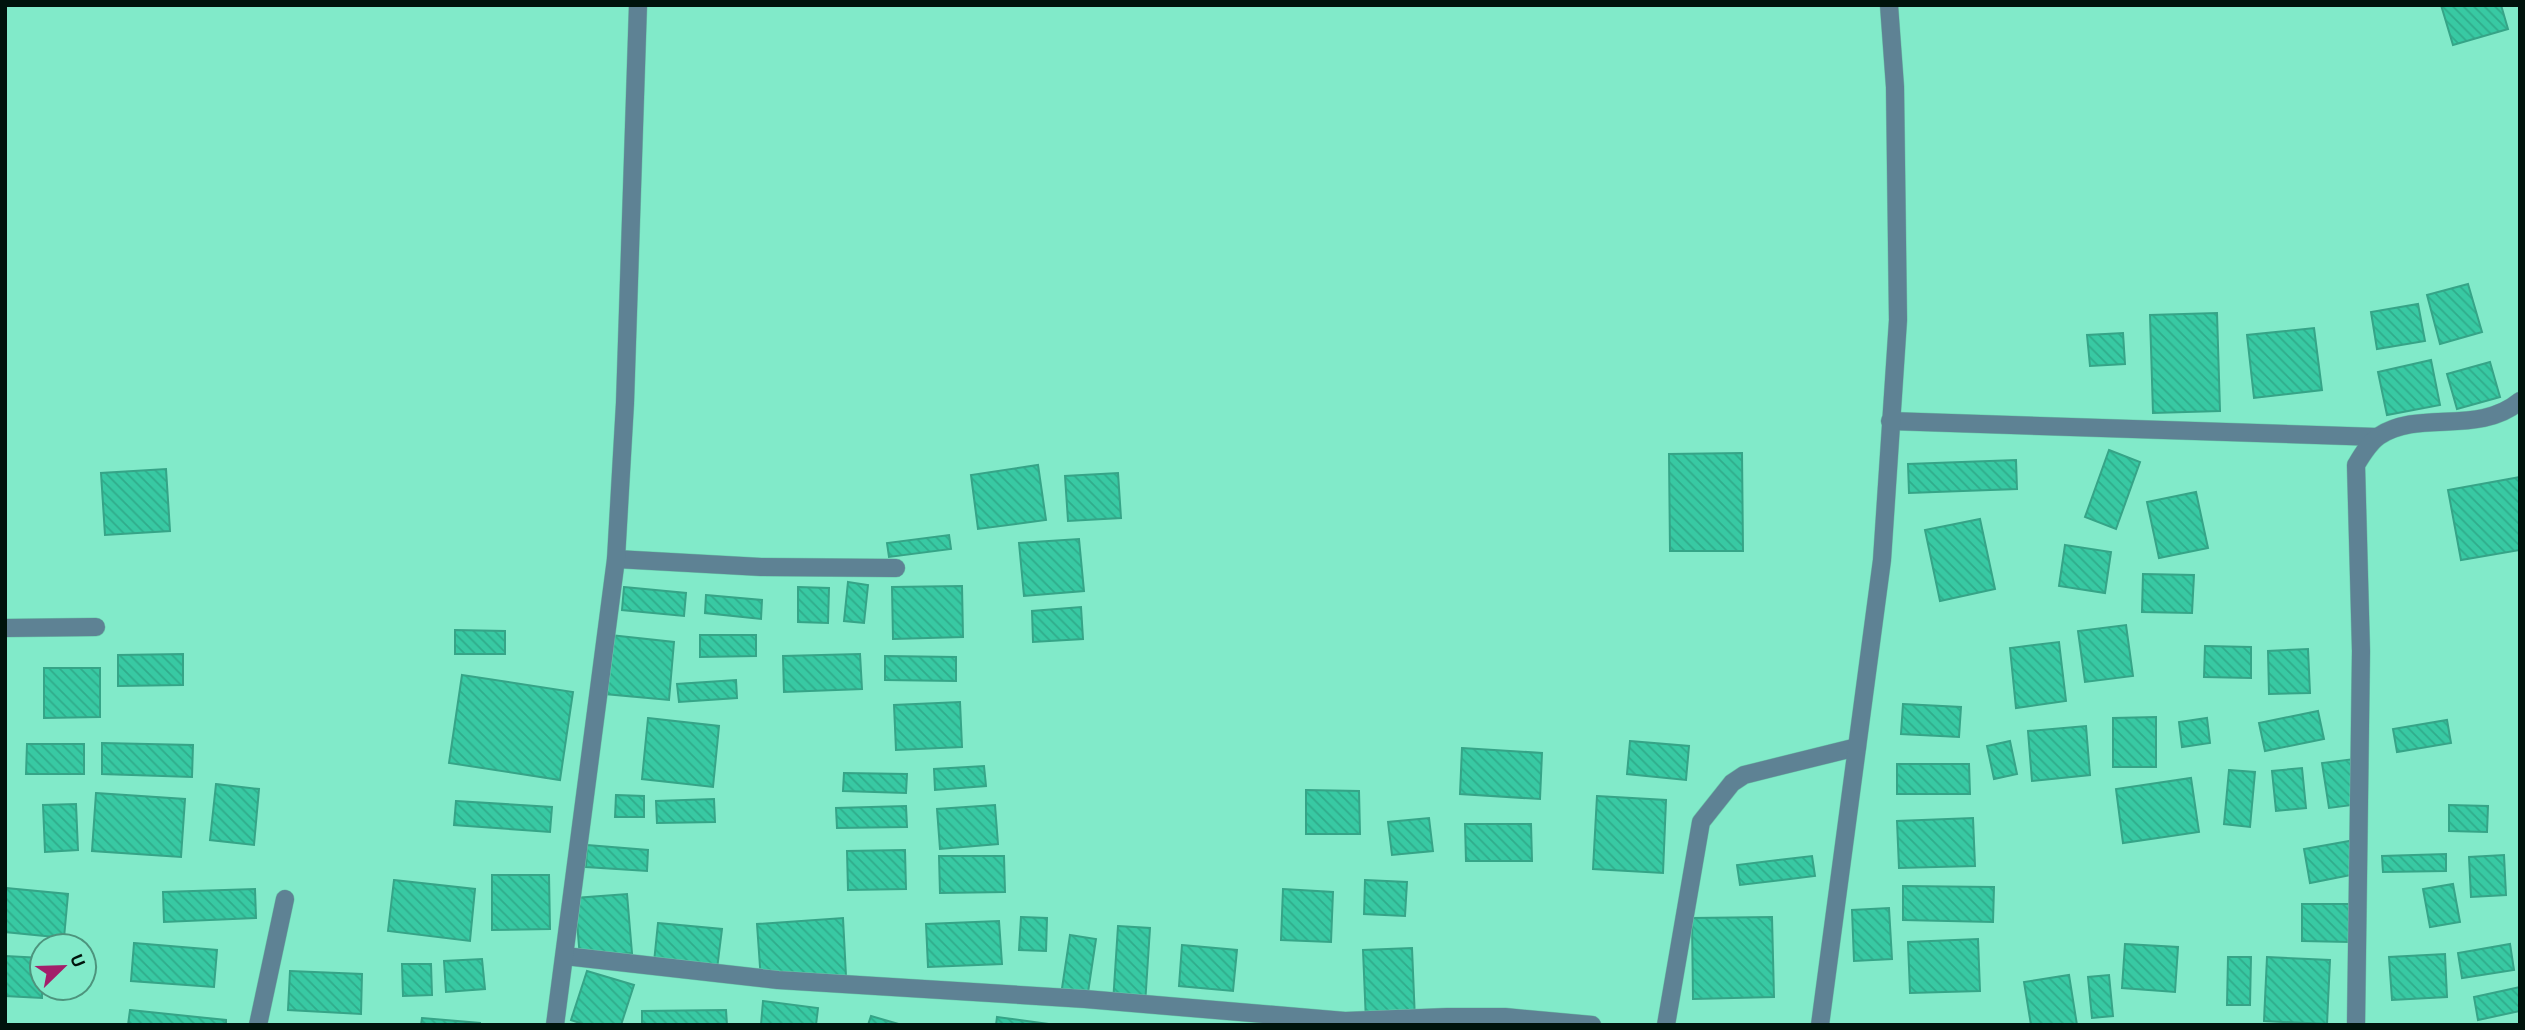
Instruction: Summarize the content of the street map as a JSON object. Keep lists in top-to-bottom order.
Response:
{
  "north": "top right"
}
